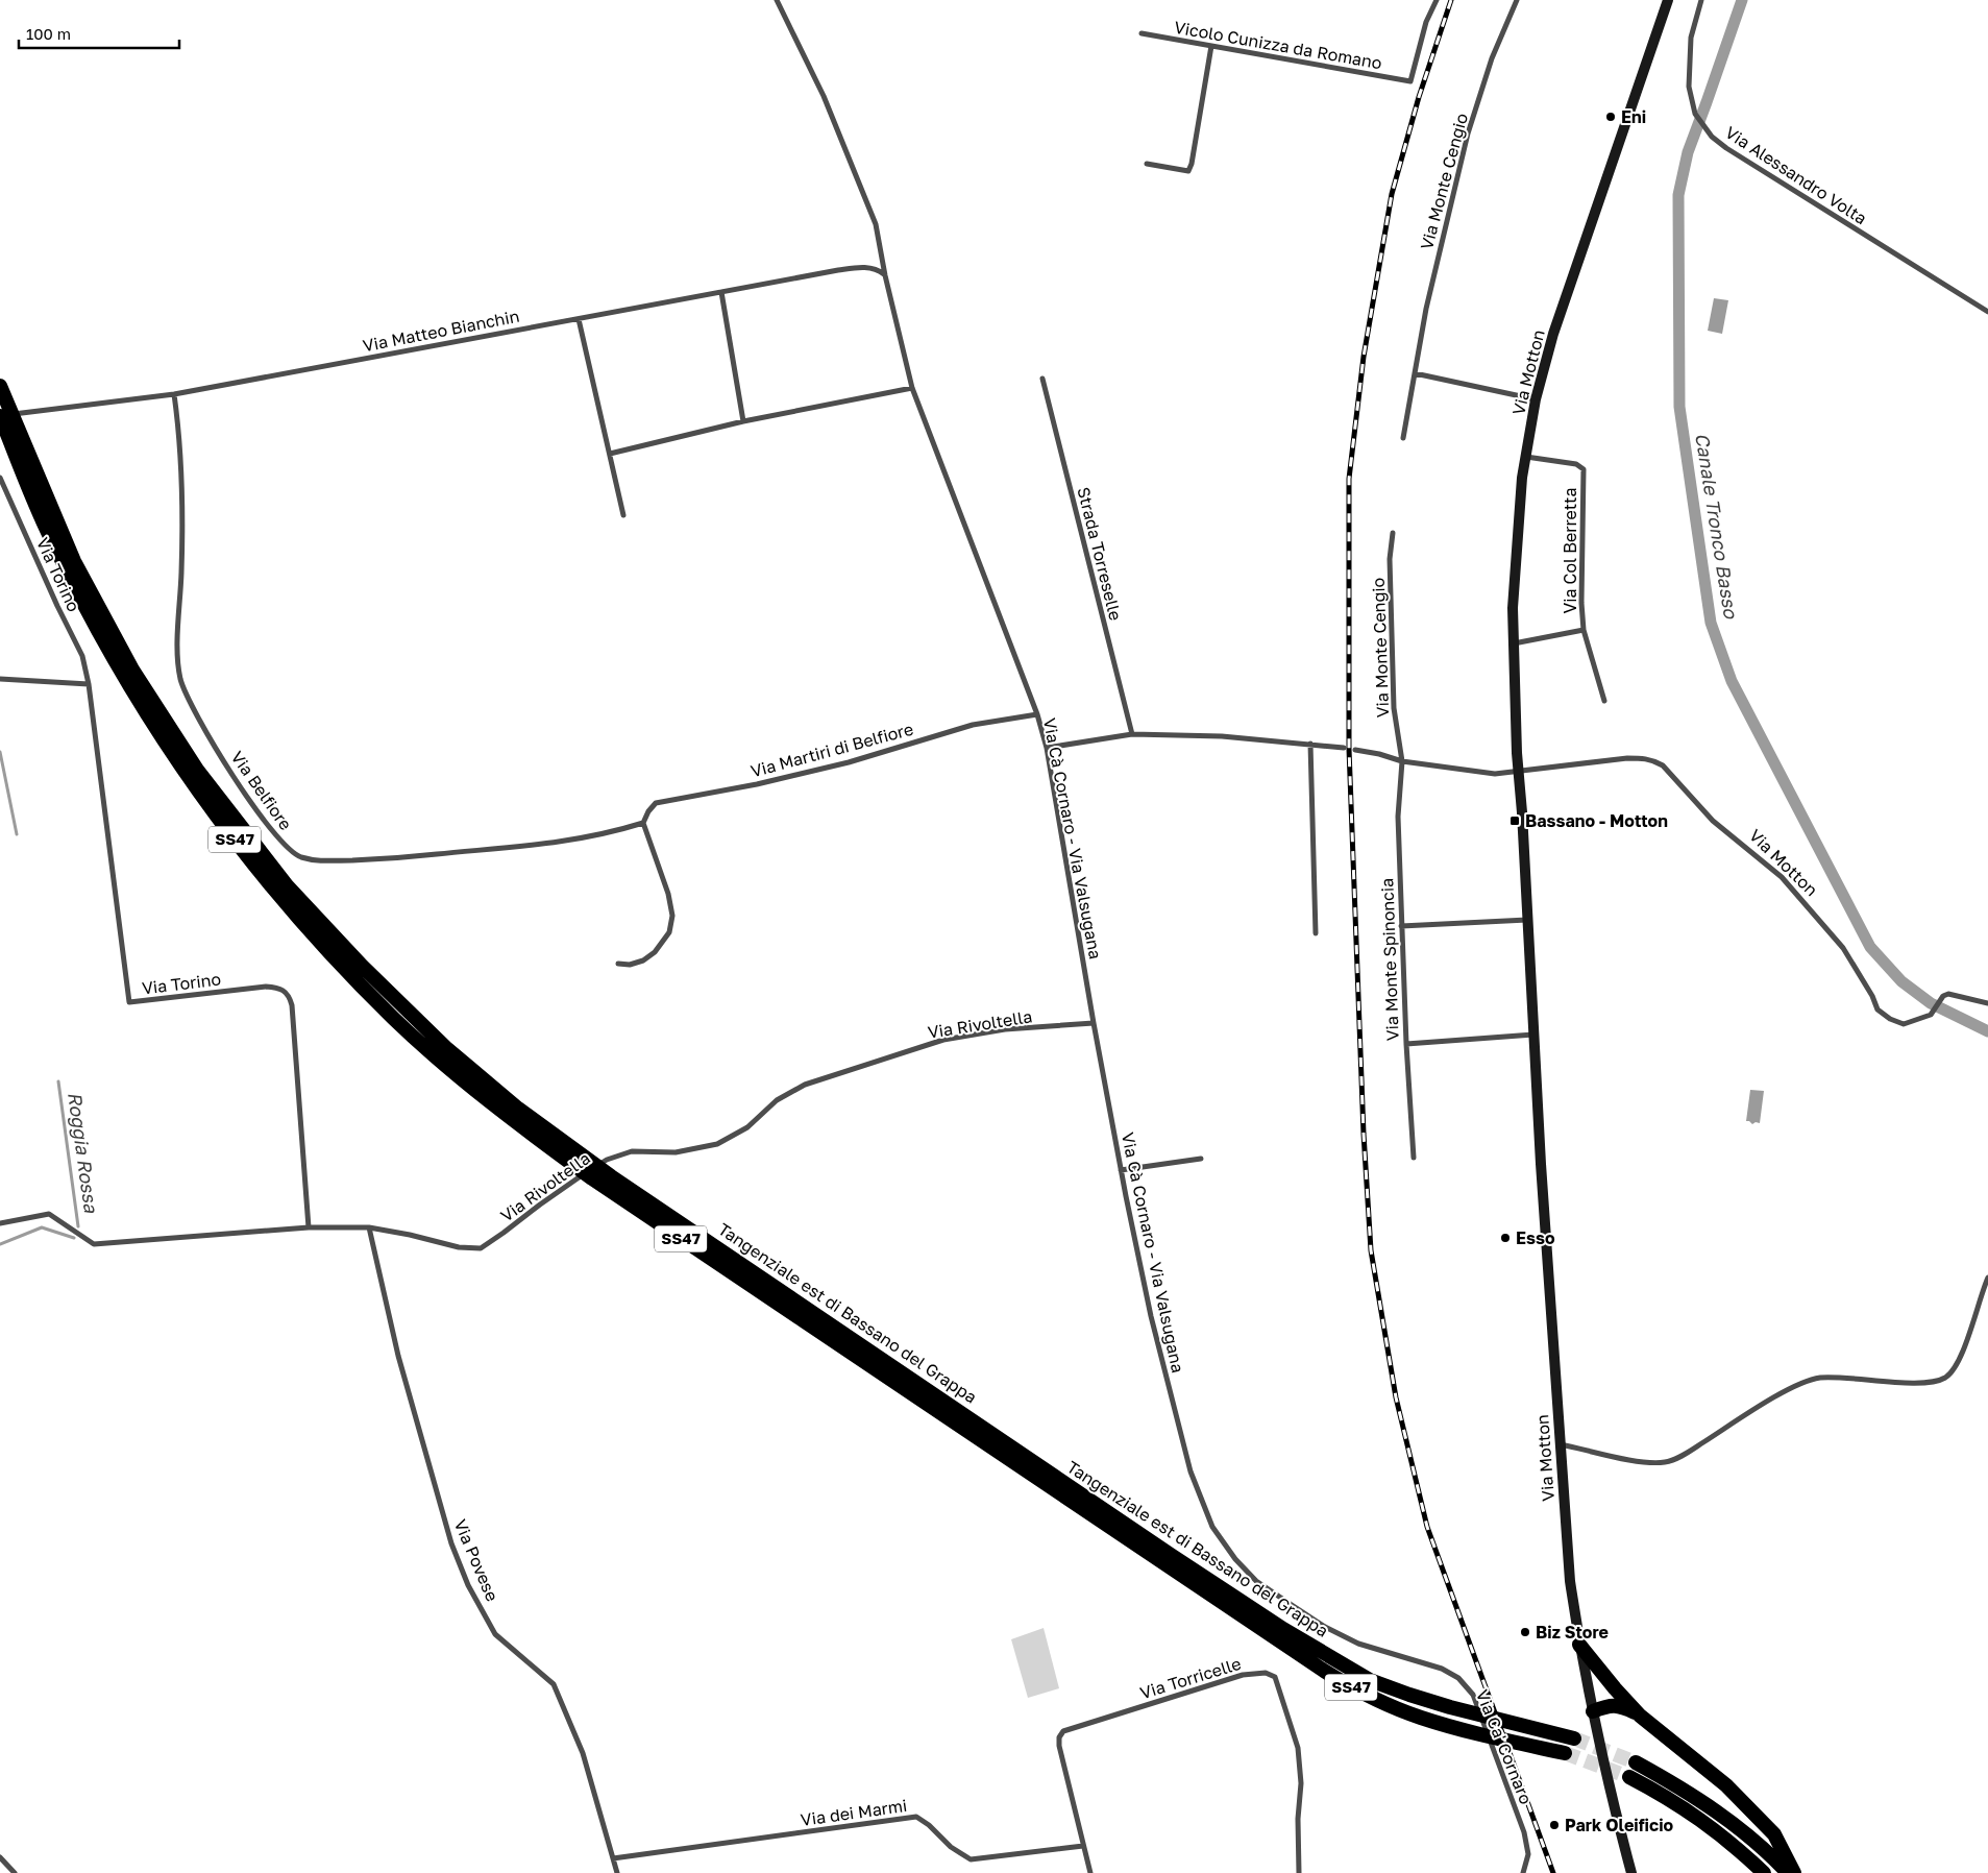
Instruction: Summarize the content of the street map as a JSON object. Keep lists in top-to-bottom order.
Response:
{
  "streets": {
    "highway": ["SS47", "Tangenziale est di Bassano del Grappa"],
    "main road": ["Via Motton"],
    "street": [
      "Vicolo Cunizza da Romano",
      "Via Alessandro Volta",
      "Via Monte Cengio",
      "Via Matteo Bianchin",
      "Via Col Berretta",
      "Strada Torreselle",
      "Via Torino",
      "Via Martiri di Belfiore",
      "Via Belfiore",
      "Via Cà Cornaro - Via Valsugana",
      "Via Monte Spinoncia",
      "Via Rivoltella",
      "Via Povese",
      "Via Torricelle",
      "Via Ca' Cornaro",
      "Via dei Marmi"
    ]
  },
  "crossings": [
    ["Via Monte Cengio", "Via Monte Spinoncia"],
    ["Via Matteo Bianchin", "Via Belfiore"],
    ["Via Matteo Bianchin", "Via Cà Cornaro - Via Valsugana"],
    ["Via Matteo Bianchin", "Tangenziale est di Bassano del Grappa"],
    ["Via Motton", "Via Col Berretta"],
    ["Via Torino", "Via Rivoltella"],
    ["Via Martiri di Belfiore", "Via Belfiore"],
    ["Via Martiri di Belfiore", "Via Cà Cornaro - Via Valsugana"],
    ["Via Cà Cornaro - Via Valsugana", "Via Rivoltella"],
    ["Via Cà Cornaro - Via Valsugana", "Via Ca' Cornaro"],
    ["Via Rivoltella", "Via Povese"],
    ["Via Povese", "Via dei Marmi"],
    ["Via Torricelle", "Via dei Marmi"]
  ],
  "water": ["Canale Tronco Basso", "Roggia Rossa"],
  "places": {
    "other": [
      "Eni",
      "Esso",
      "Biz Store",
      "Park Oleificio"
    ],
    "transit": ["Bassano - Motton"]
  },
  "scale_bar": "100 m"
}
